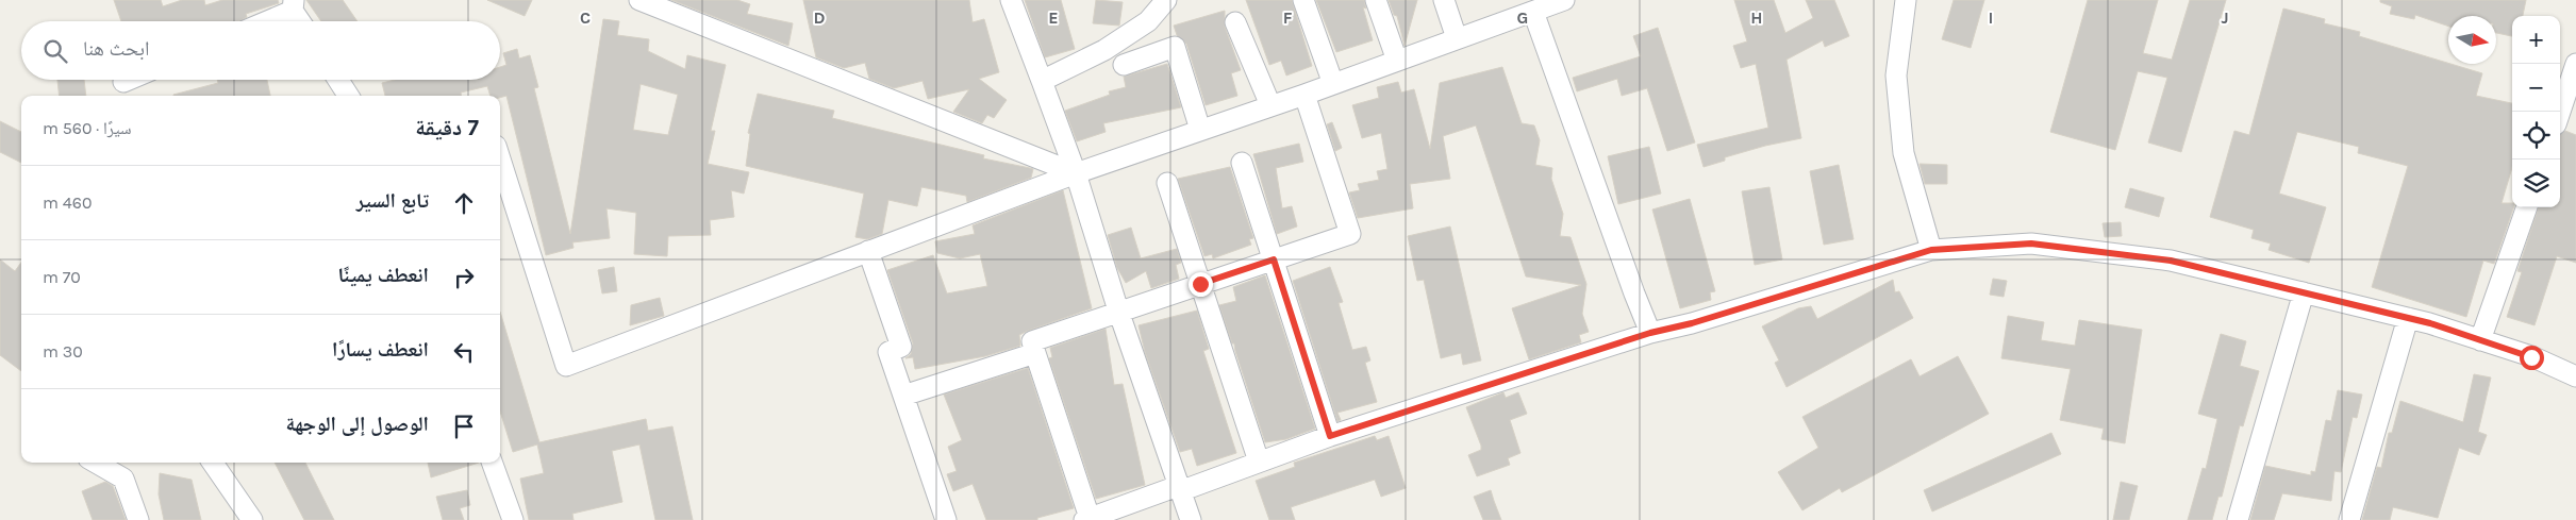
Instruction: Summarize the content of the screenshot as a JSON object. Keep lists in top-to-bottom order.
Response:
{
  "north": "right",
  "page": {
    "map_buttons": ["+", "−"],
    "search": "ابحث هنا",
    "heading": ["7 دقيقة", "سيرًا · 560 m"],
    "list": [
      ["تابع السير", "460 m"],
      ["انعطف يمينًا", "70 m"],
      ["انعطف يسارًا", "30 m"],
      "الوصول إلى الوجهة"
    ]
  },
  "grid": {
    "columns": [
      "C",
      "D",
      "E",
      "F",
      "G",
      "H",
      "I",
      "J"
    ]
  }
}
